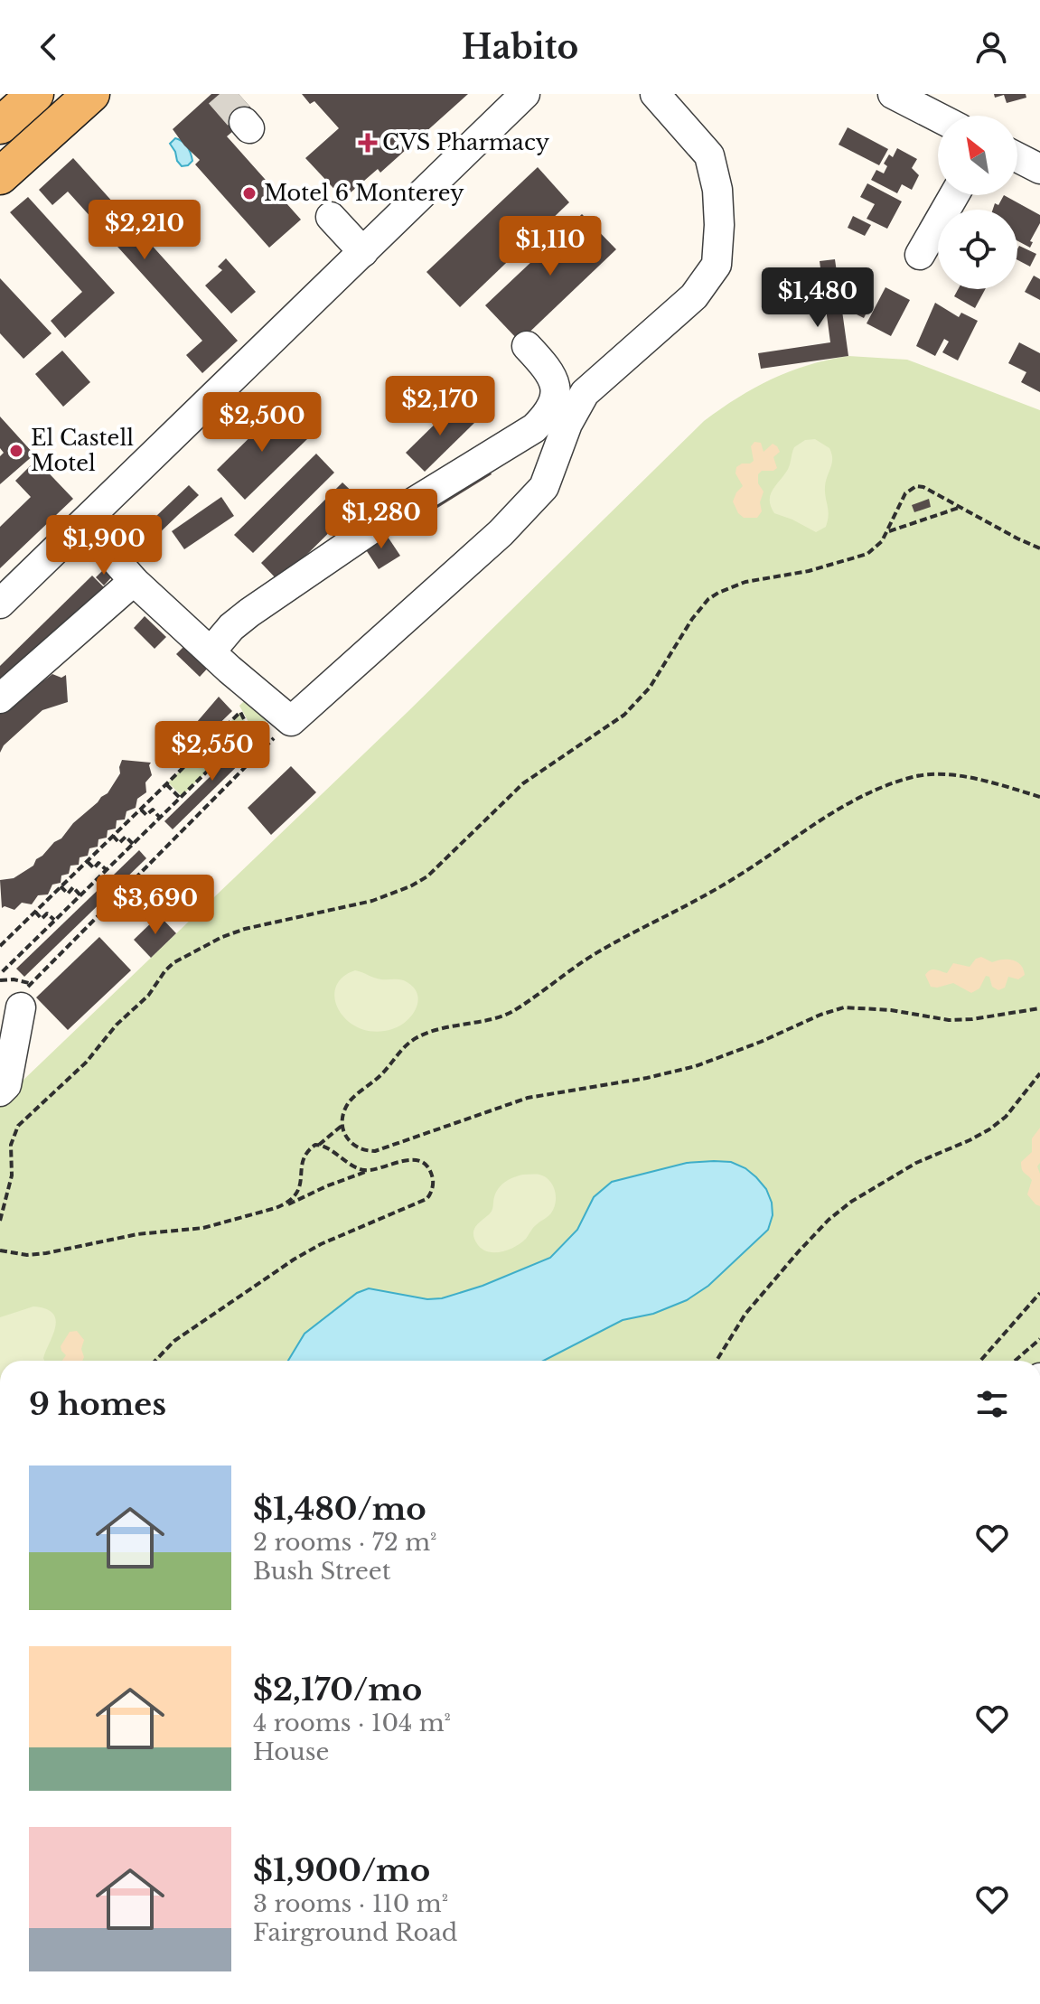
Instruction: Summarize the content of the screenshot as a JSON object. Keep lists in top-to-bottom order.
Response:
{
  "places": {
    "health": ["CVS Pharmacy"],
    "other": ["Motel 6 Monterey", "El Castell Motel"]
  },
  "north": "top left",
  "page": {
    "header": "Habito",
    "price": [
      "$2,210",
      "$1,110",
      "$1,480",
      "$2,170",
      "$2,500",
      "$1,280",
      "$1,900",
      "$2,550",
      "$3,690"
    ],
    "heading": "9 homes",
    "list": [
      {
        "name": "$1,480/mo",
        "note": "2 rooms · 72 m² · Bush Street"
      },
      {
        "name": "$2,170/mo",
        "note": "4 rooms · 104 m² · House"
      },
      {
        "name": "$1,900/mo",
        "note": "3 rooms · 110 m² · Fairground Road"
      }
    ]
  }
}
